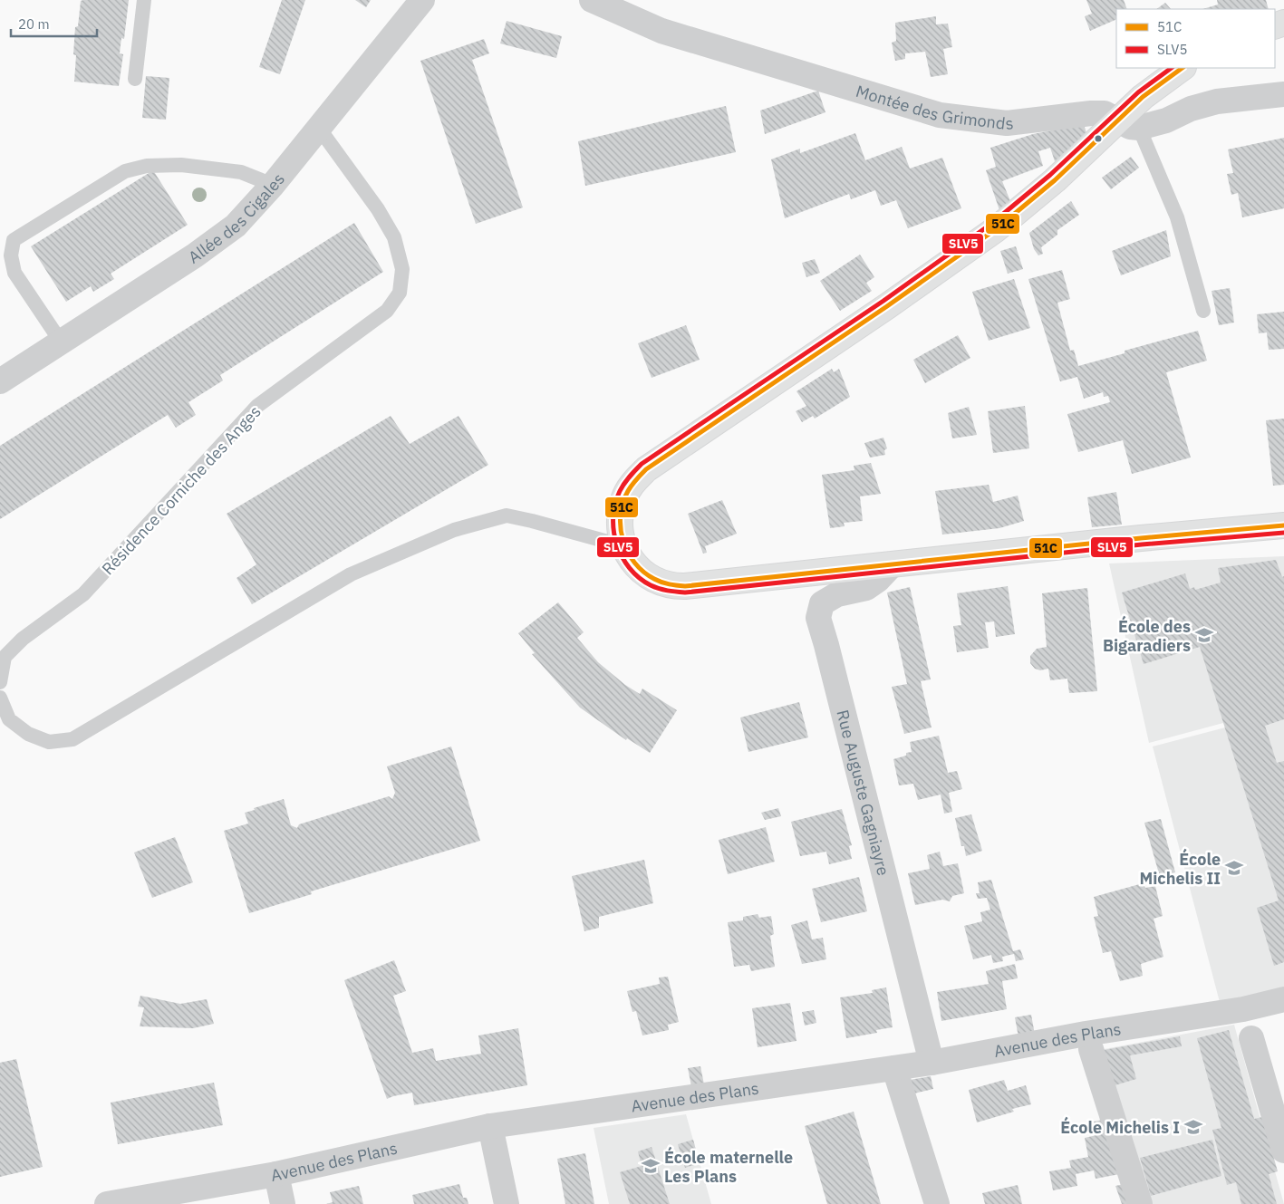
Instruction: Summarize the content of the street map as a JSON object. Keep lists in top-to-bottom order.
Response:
{
  "streets": {
    "street": [
      "Montée des Grimonds",
      "Allée des Cigales",
      "Rue Auguste Gagniayre",
      "Avenue des Plans"
    ],
    "lane": ["Résidence Corniche des Anges"]
  },
  "crossings": [
    ["Allée des Cigales", "Résidence Corniche des Anges"],
    ["Rue Auguste Gagniayre", "Avenue des Plans"]
  ],
  "places": {
    "school or university": [
      "École des Bigaradiers",
      "École Michelis II",
      "École Michelis I",
      "École maternelle Les Plans"
    ]
  },
  "lines": ["transit line 51C", "transit line SLV5"],
  "legend": ["51C", "SLV5"],
  "scale_bar": "20 m"
}
